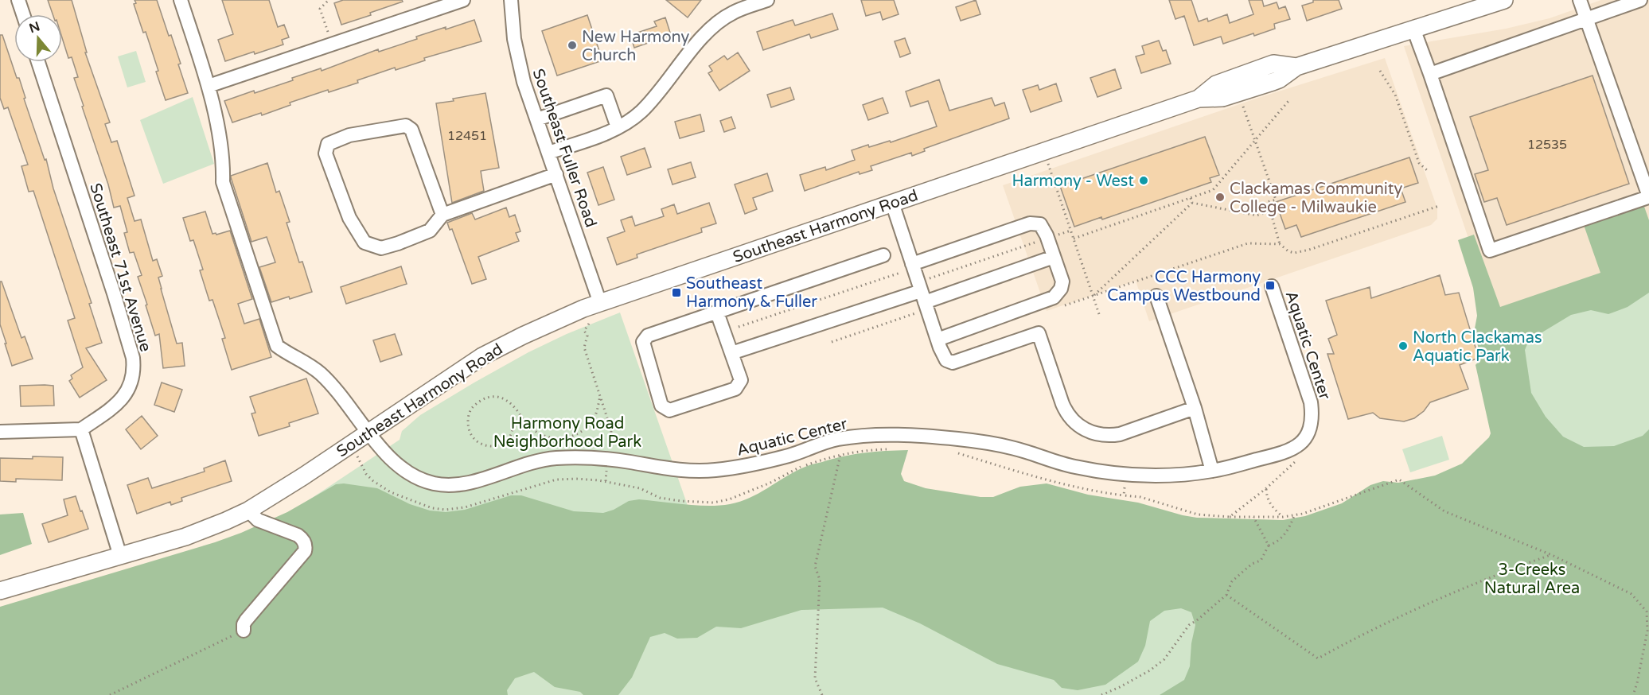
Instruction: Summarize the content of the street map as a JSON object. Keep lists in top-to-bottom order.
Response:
{
  "streets": {
    "main road": ["Southeast Harmony Road"],
    "street": ["Southeast Fuller Road", "Southeast 71st Avenue", "Aquatic Center"]
  },
  "crossings": [
    ["Southeast Fuller Road", "Southeast Harmony Road"],
    ["Southeast Harmony Road", "Aquatic Center"]
  ],
  "parks": ["Harmony Road Neighborhood Park", "3-Creeks Natural Area"],
  "places": {
    "other": [
      "New Harmony Church",
      "Harmony - West",
      "Clackamas Community College - Milwaukie",
      "North Clackamas Aquatic Park"
    ],
    "transit": ["CCC Harmony Campus Westbound", "Southeast Harmony & Fuller"]
  },
  "house_numbers": ["12451", "12535"],
  "north": "top"
}
